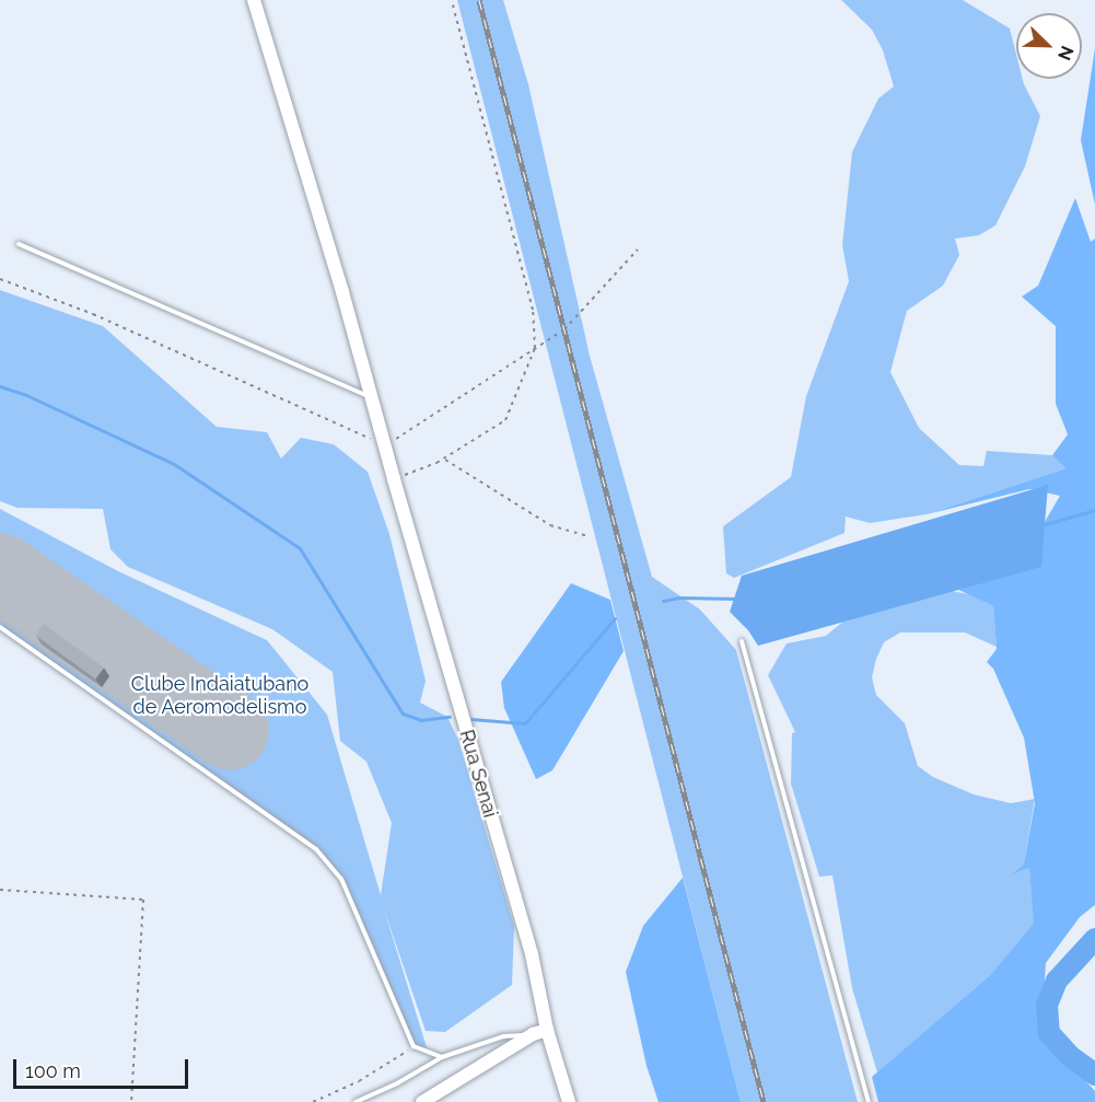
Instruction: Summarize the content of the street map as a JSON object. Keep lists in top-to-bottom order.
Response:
{
  "streets": {
    "street": ["Rua Senai"]
  },
  "parks": ["Clube Indaiatubano de Aeromodelismo"],
  "scale_bar": "100 m",
  "north": "bottom right"
}
